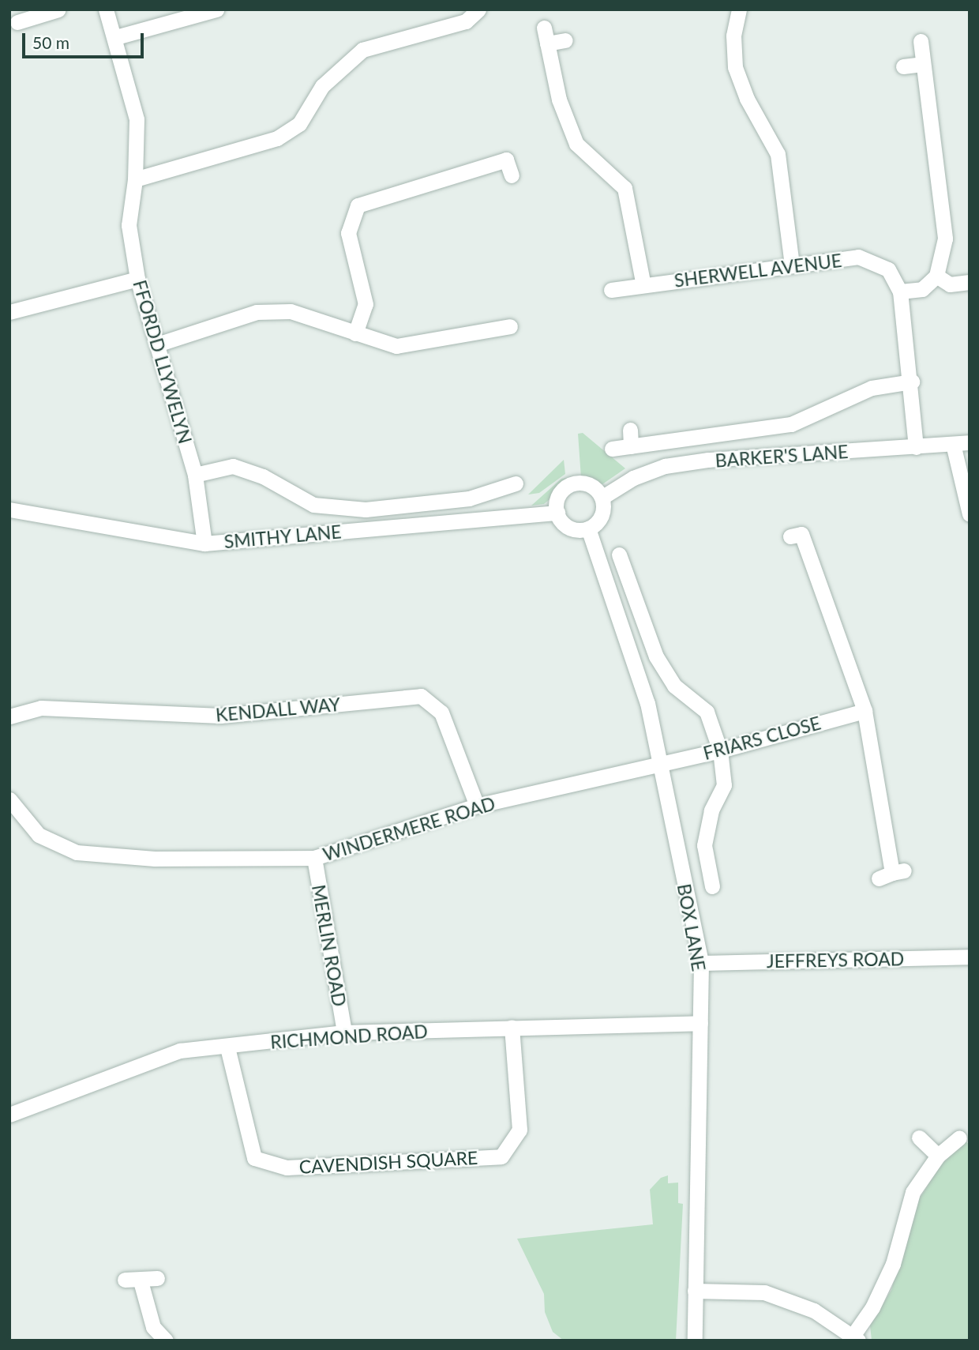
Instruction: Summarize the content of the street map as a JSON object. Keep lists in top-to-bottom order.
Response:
{
  "streets": {
    "street": [
      "SHERWELL AVENUE",
      "FFORDD LLYWELYN",
      "BARKER'S LANE",
      "SMITHY LANE",
      "KENDALL WAY",
      "FRIARS CLOSE",
      "WINDERMERE ROAD",
      "BOX LANE",
      "MERLIN ROAD",
      "JEFFREYS ROAD",
      "RICHMOND ROAD",
      "CAVENDISH SQUARE"
    ]
  },
  "crossings": [
    ["SHERWELL AVENUE", "BARKER'S LANE"],
    ["FFORDD LLYWELYN", "SMITHY LANE"],
    ["BARKER'S LANE", "SMITHY LANE"],
    ["BARKER'S LANE", "BOX LANE"],
    ["SMITHY LANE", "BOX LANE"],
    ["KENDALL WAY", "WINDERMERE ROAD"],
    ["FRIARS CLOSE", "WINDERMERE ROAD"],
    ["FRIARS CLOSE", "BOX LANE"],
    ["WINDERMERE ROAD", "BOX LANE"],
    ["WINDERMERE ROAD", "MERLIN ROAD"],
    ["BOX LANE", "JEFFREYS ROAD"],
    ["BOX LANE", "RICHMOND ROAD"],
    ["MERLIN ROAD", "RICHMOND ROAD"],
    ["RICHMOND ROAD", "CAVENDISH SQUARE"]
  ],
  "scale_bar": "50 m"
}
